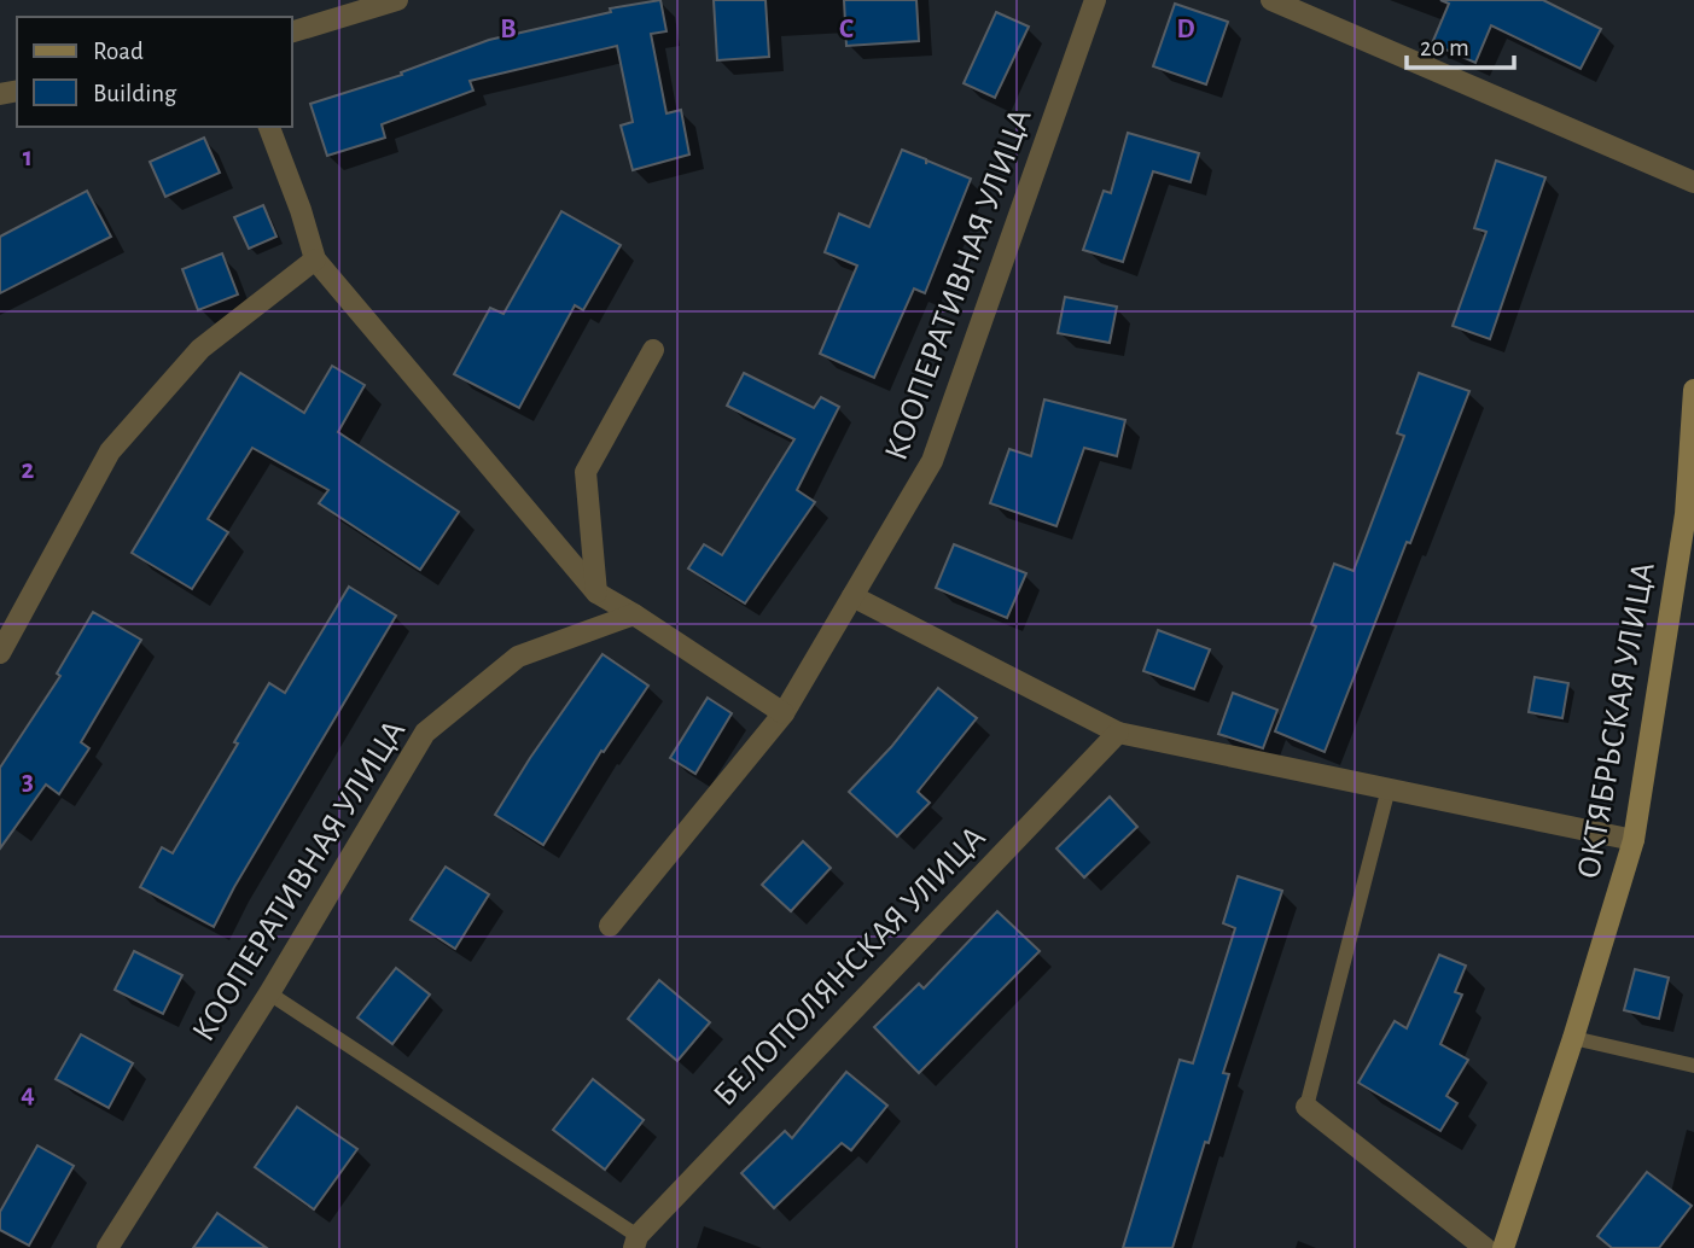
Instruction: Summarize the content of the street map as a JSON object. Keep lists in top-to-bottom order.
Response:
{
  "streets": {
    "street": ["КООПЕРАТИВНАЯ УЛИЦА", "ОКТЯБРЬСКАЯ УЛИЦА", "БЕЛОПОЛЯНСКАЯ УЛИЦА"]
  },
  "legend": ["Road", "Building"],
  "scale_bar": "20 m",
  "grid": {
    "columns": ["B", "C", "D"],
    "rows": [
      "1",
      "2",
      "3",
      "4"
    ]
  }
}
